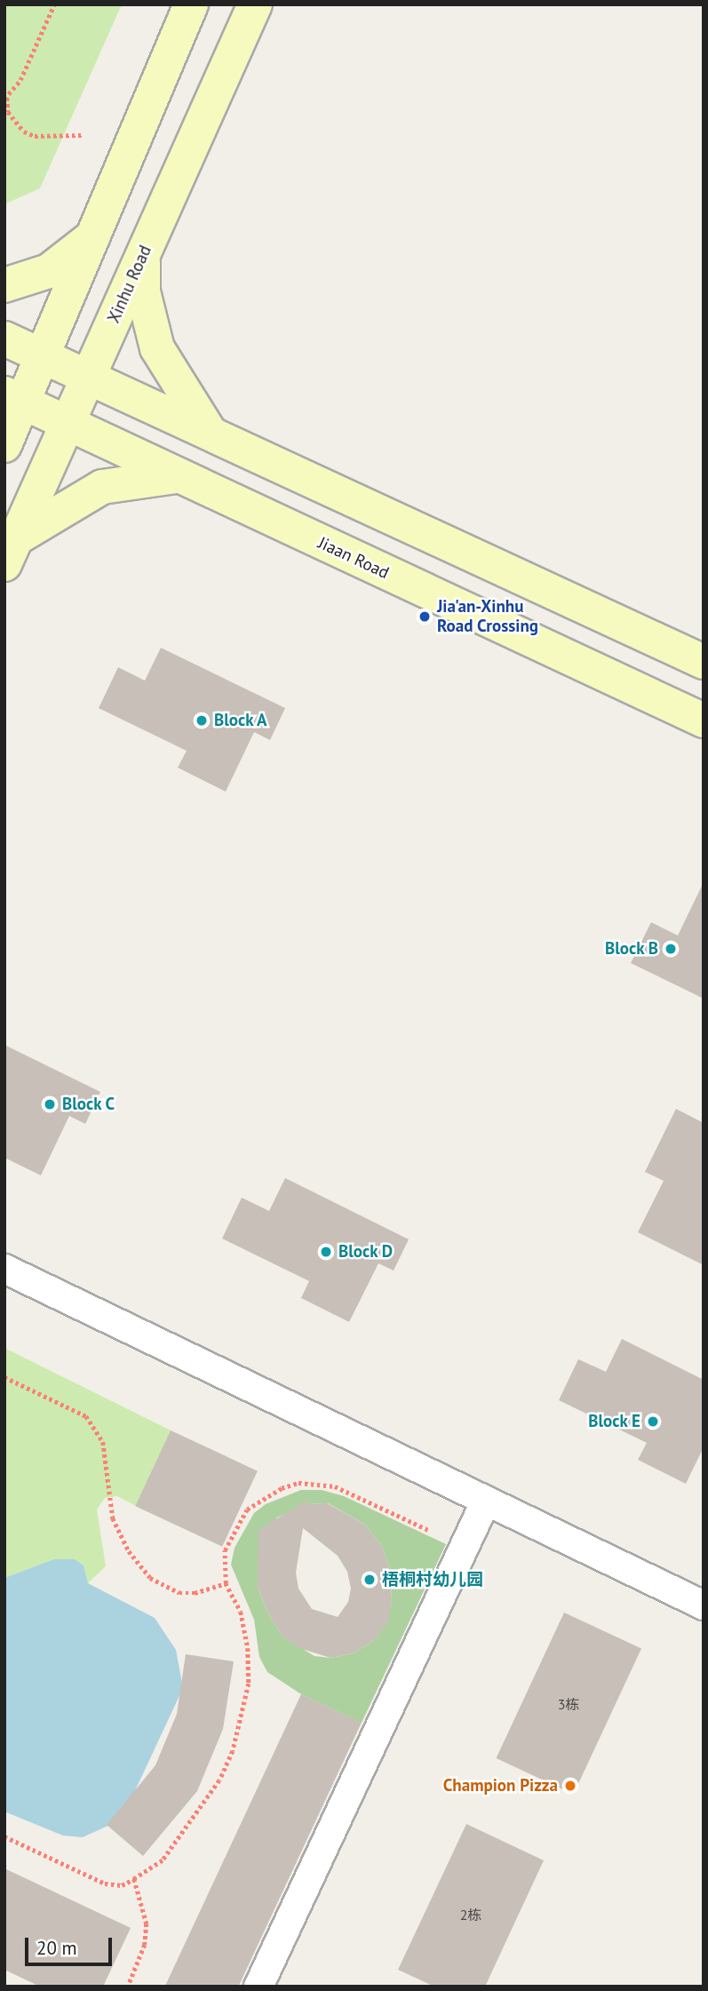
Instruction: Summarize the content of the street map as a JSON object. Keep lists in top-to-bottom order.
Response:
{
  "streets": {
    "main road": ["Xinhu Road", "Jiaan Road"]
  },
  "crossings": [
    ["Xinhu Road", "Jiaan Road"]
  ],
  "places": [
    "Jia'an-Xinhu Road Crossing",
    "Block A",
    "Block B",
    "Block C",
    "Block D",
    "Block E",
    "梧桐村幼儿园",
    "Champion Pizza"
  ],
  "house_numbers": ["3栋", "2栋"],
  "scale_bar": "20 m"
}
